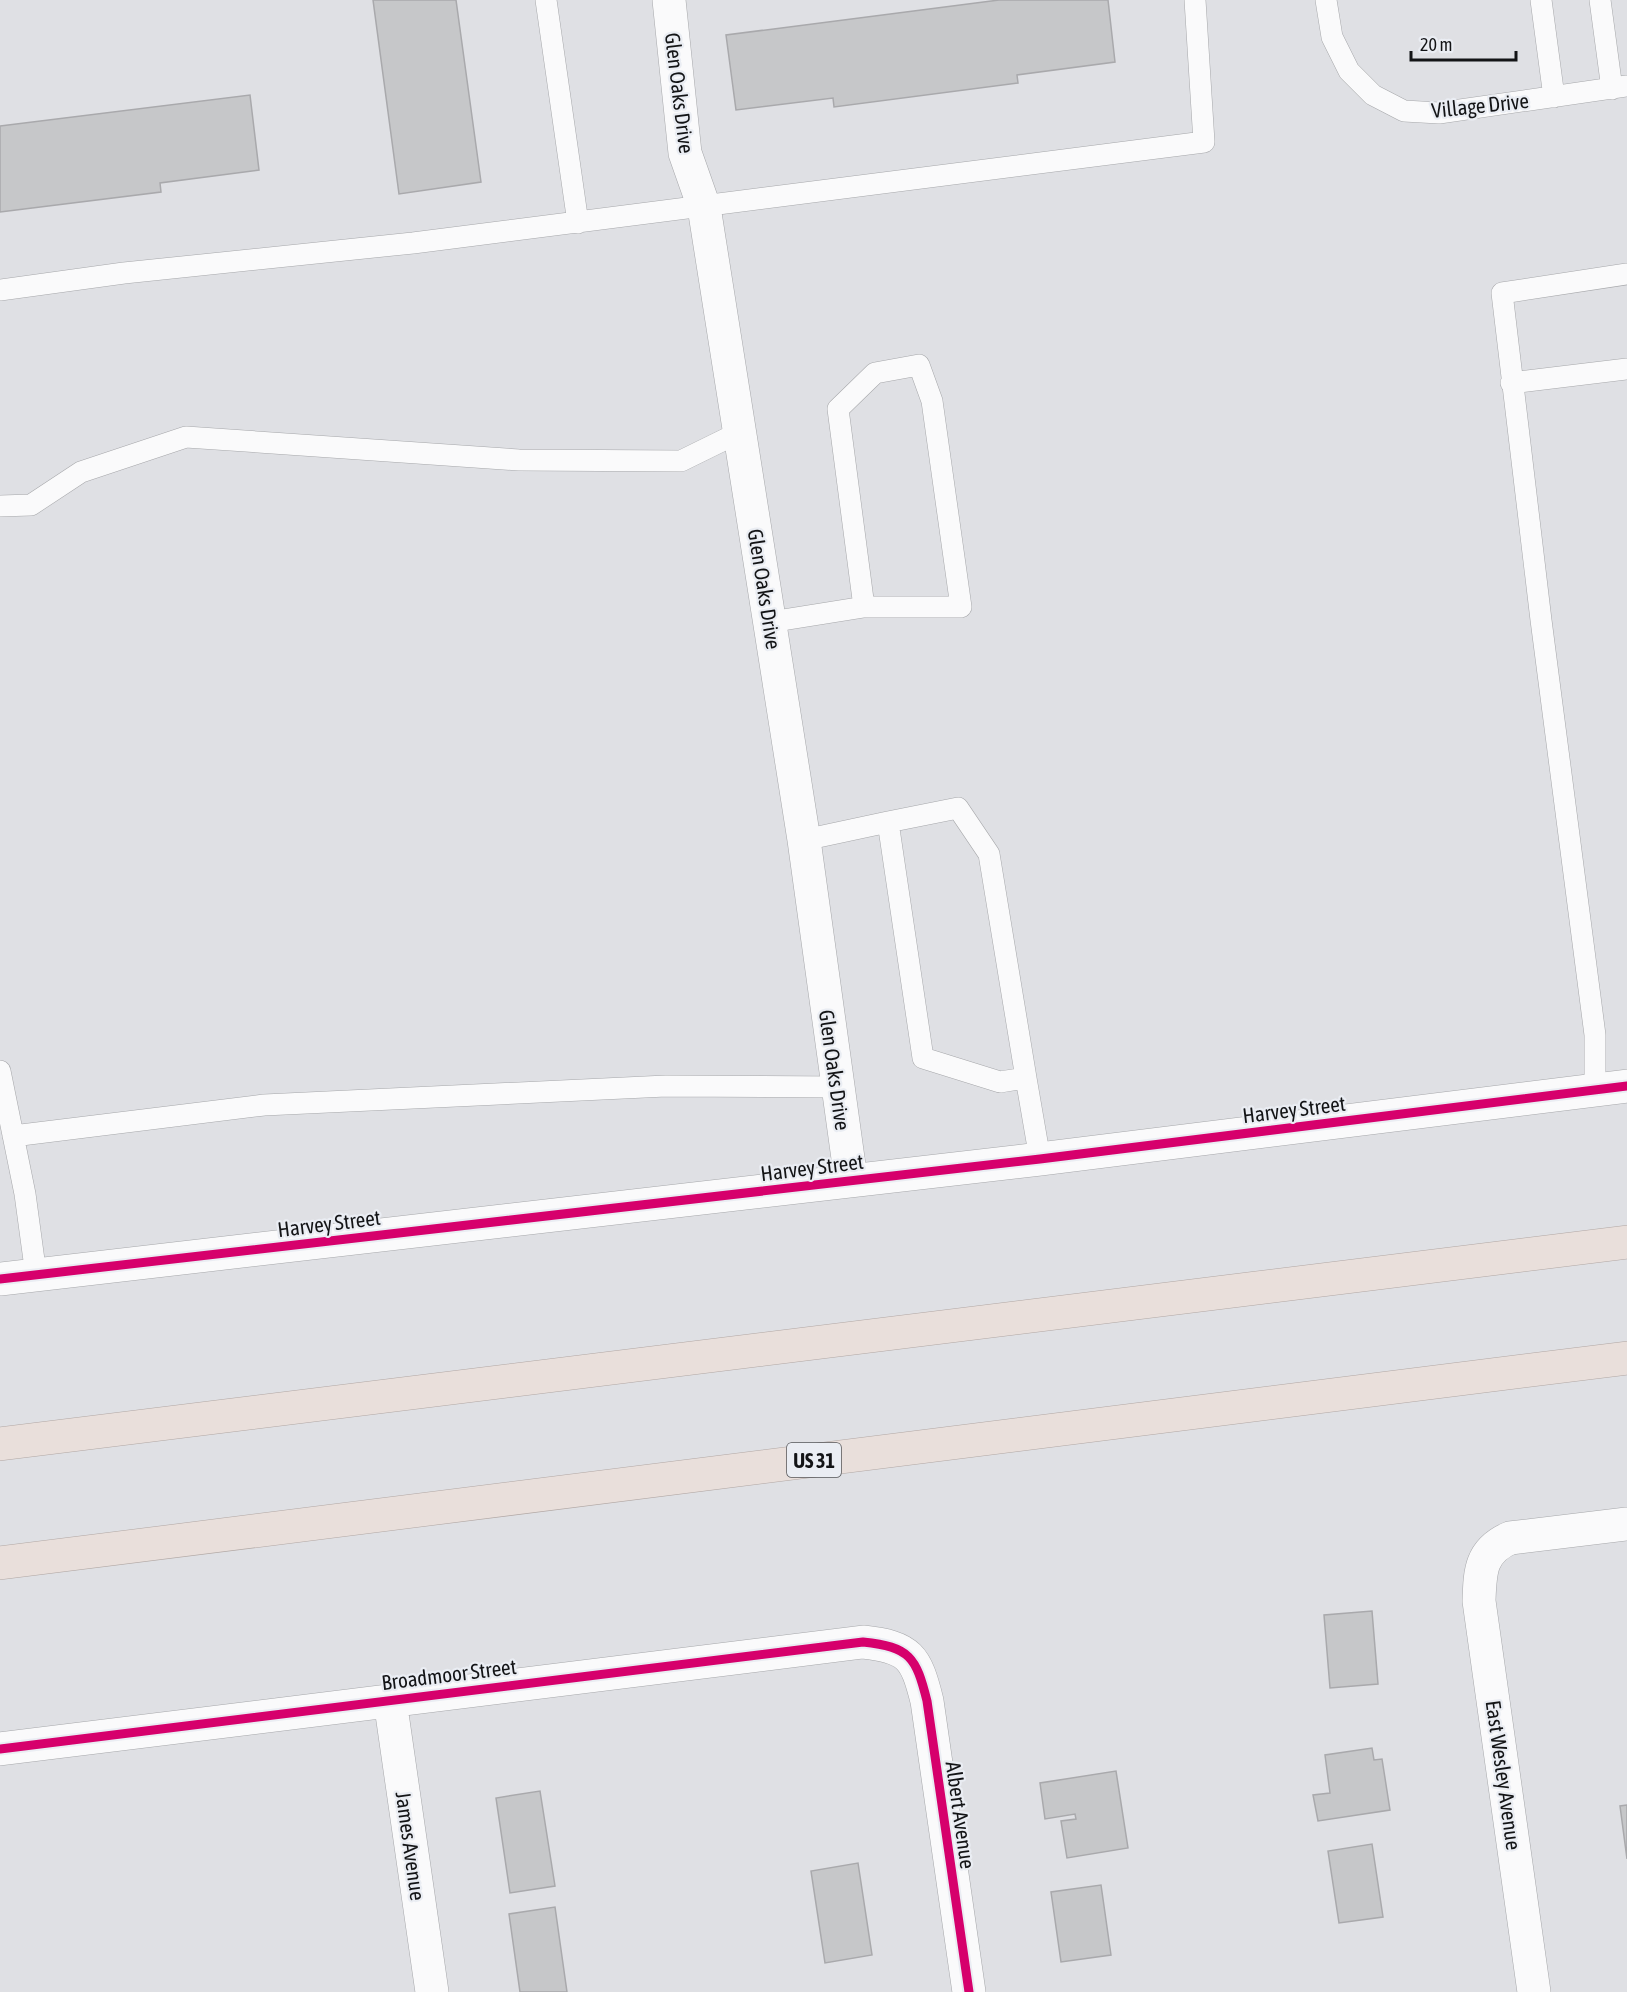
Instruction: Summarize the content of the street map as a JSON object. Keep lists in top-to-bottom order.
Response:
{
  "streets": {
    "highway": ["US 31"],
    "street": [
      "Glen Oaks Drive",
      "Harvey Street",
      "Broadmoor Street",
      "East Wesley Avenue",
      "Albert Avenue",
      "James Avenue"
    ],
    "lane": ["Village Drive"]
  },
  "crossings": [
    ["Glen Oaks Drive", "Harvey Street"],
    ["Broadmoor Street", "Albert Avenue"],
    ["Broadmoor Street", "James Avenue"]
  ],
  "scale_bar": "20 m"
}
